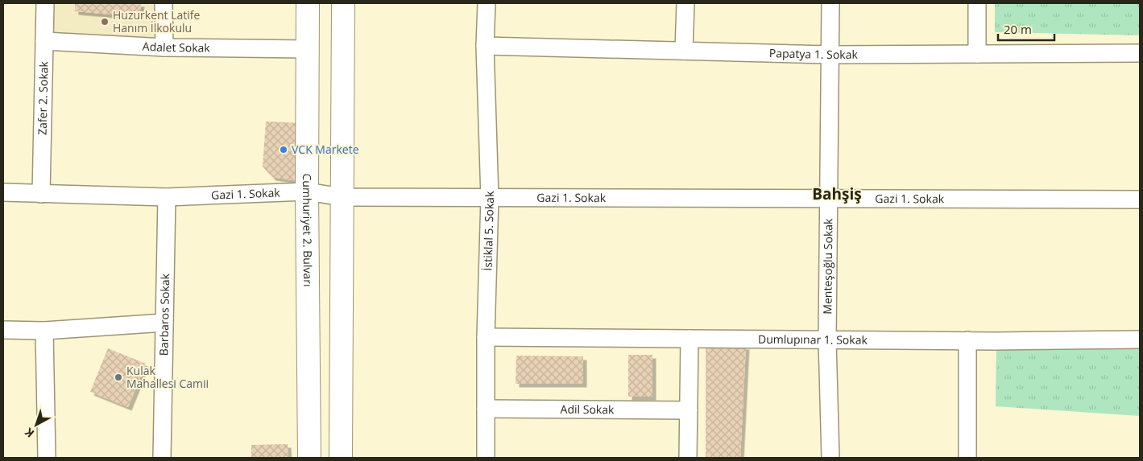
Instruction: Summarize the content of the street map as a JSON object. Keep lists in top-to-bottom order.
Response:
{
  "streets": {
    "main road": ["Cumhuriyet 2. Bulvarı"],
    "street": [
      "Adalet Sokak",
      "Papatya 1. Sokak",
      "Zafer 2. Sokak",
      "Gazi 1. Sokak",
      "İstiklal 5. Sokak",
      "Menteşoğlu Sokak",
      "Barbaros Sokak",
      "Dumlupınar 1. Sokak",
      "Adil Sokak"
    ]
  },
  "crossings": [
    ["Adalet Sokak", "Zafer 2. Sokak"],
    ["Adalet Sokak", "Cumhuriyet 2. Bulvarı"],
    ["Papatya 1. Sokak", "İstiklal 5. Sokak"],
    ["Papatya 1. Sokak", "Menteşoğlu Sokak"],
    ["Zafer 2. Sokak", "Gazi 1. Sokak"],
    ["Gazi 1. Sokak", "İstiklal 5. Sokak"],
    ["Gazi 1. Sokak", "Cumhuriyet 2. Bulvarı"],
    ["Gazi 1. Sokak", "Menteşoğlu Sokak"],
    ["Gazi 1. Sokak", "Barbaros Sokak"],
    ["İstiklal 5. Sokak", "Dumlupınar 1. Sokak"],
    ["İstiklal 5. Sokak", "Adil Sokak"],
    ["Menteşoğlu Sokak", "Dumlupınar 1. Sokak"]
  ],
  "districts": ["Bahşiş"],
  "places": ["Huzurkent Latife Hanım İlkokulu", "VCK Markete", "Kulak Mahallesi Camii"],
  "scale_bar": "20 m",
  "north": "bottom left"
}
